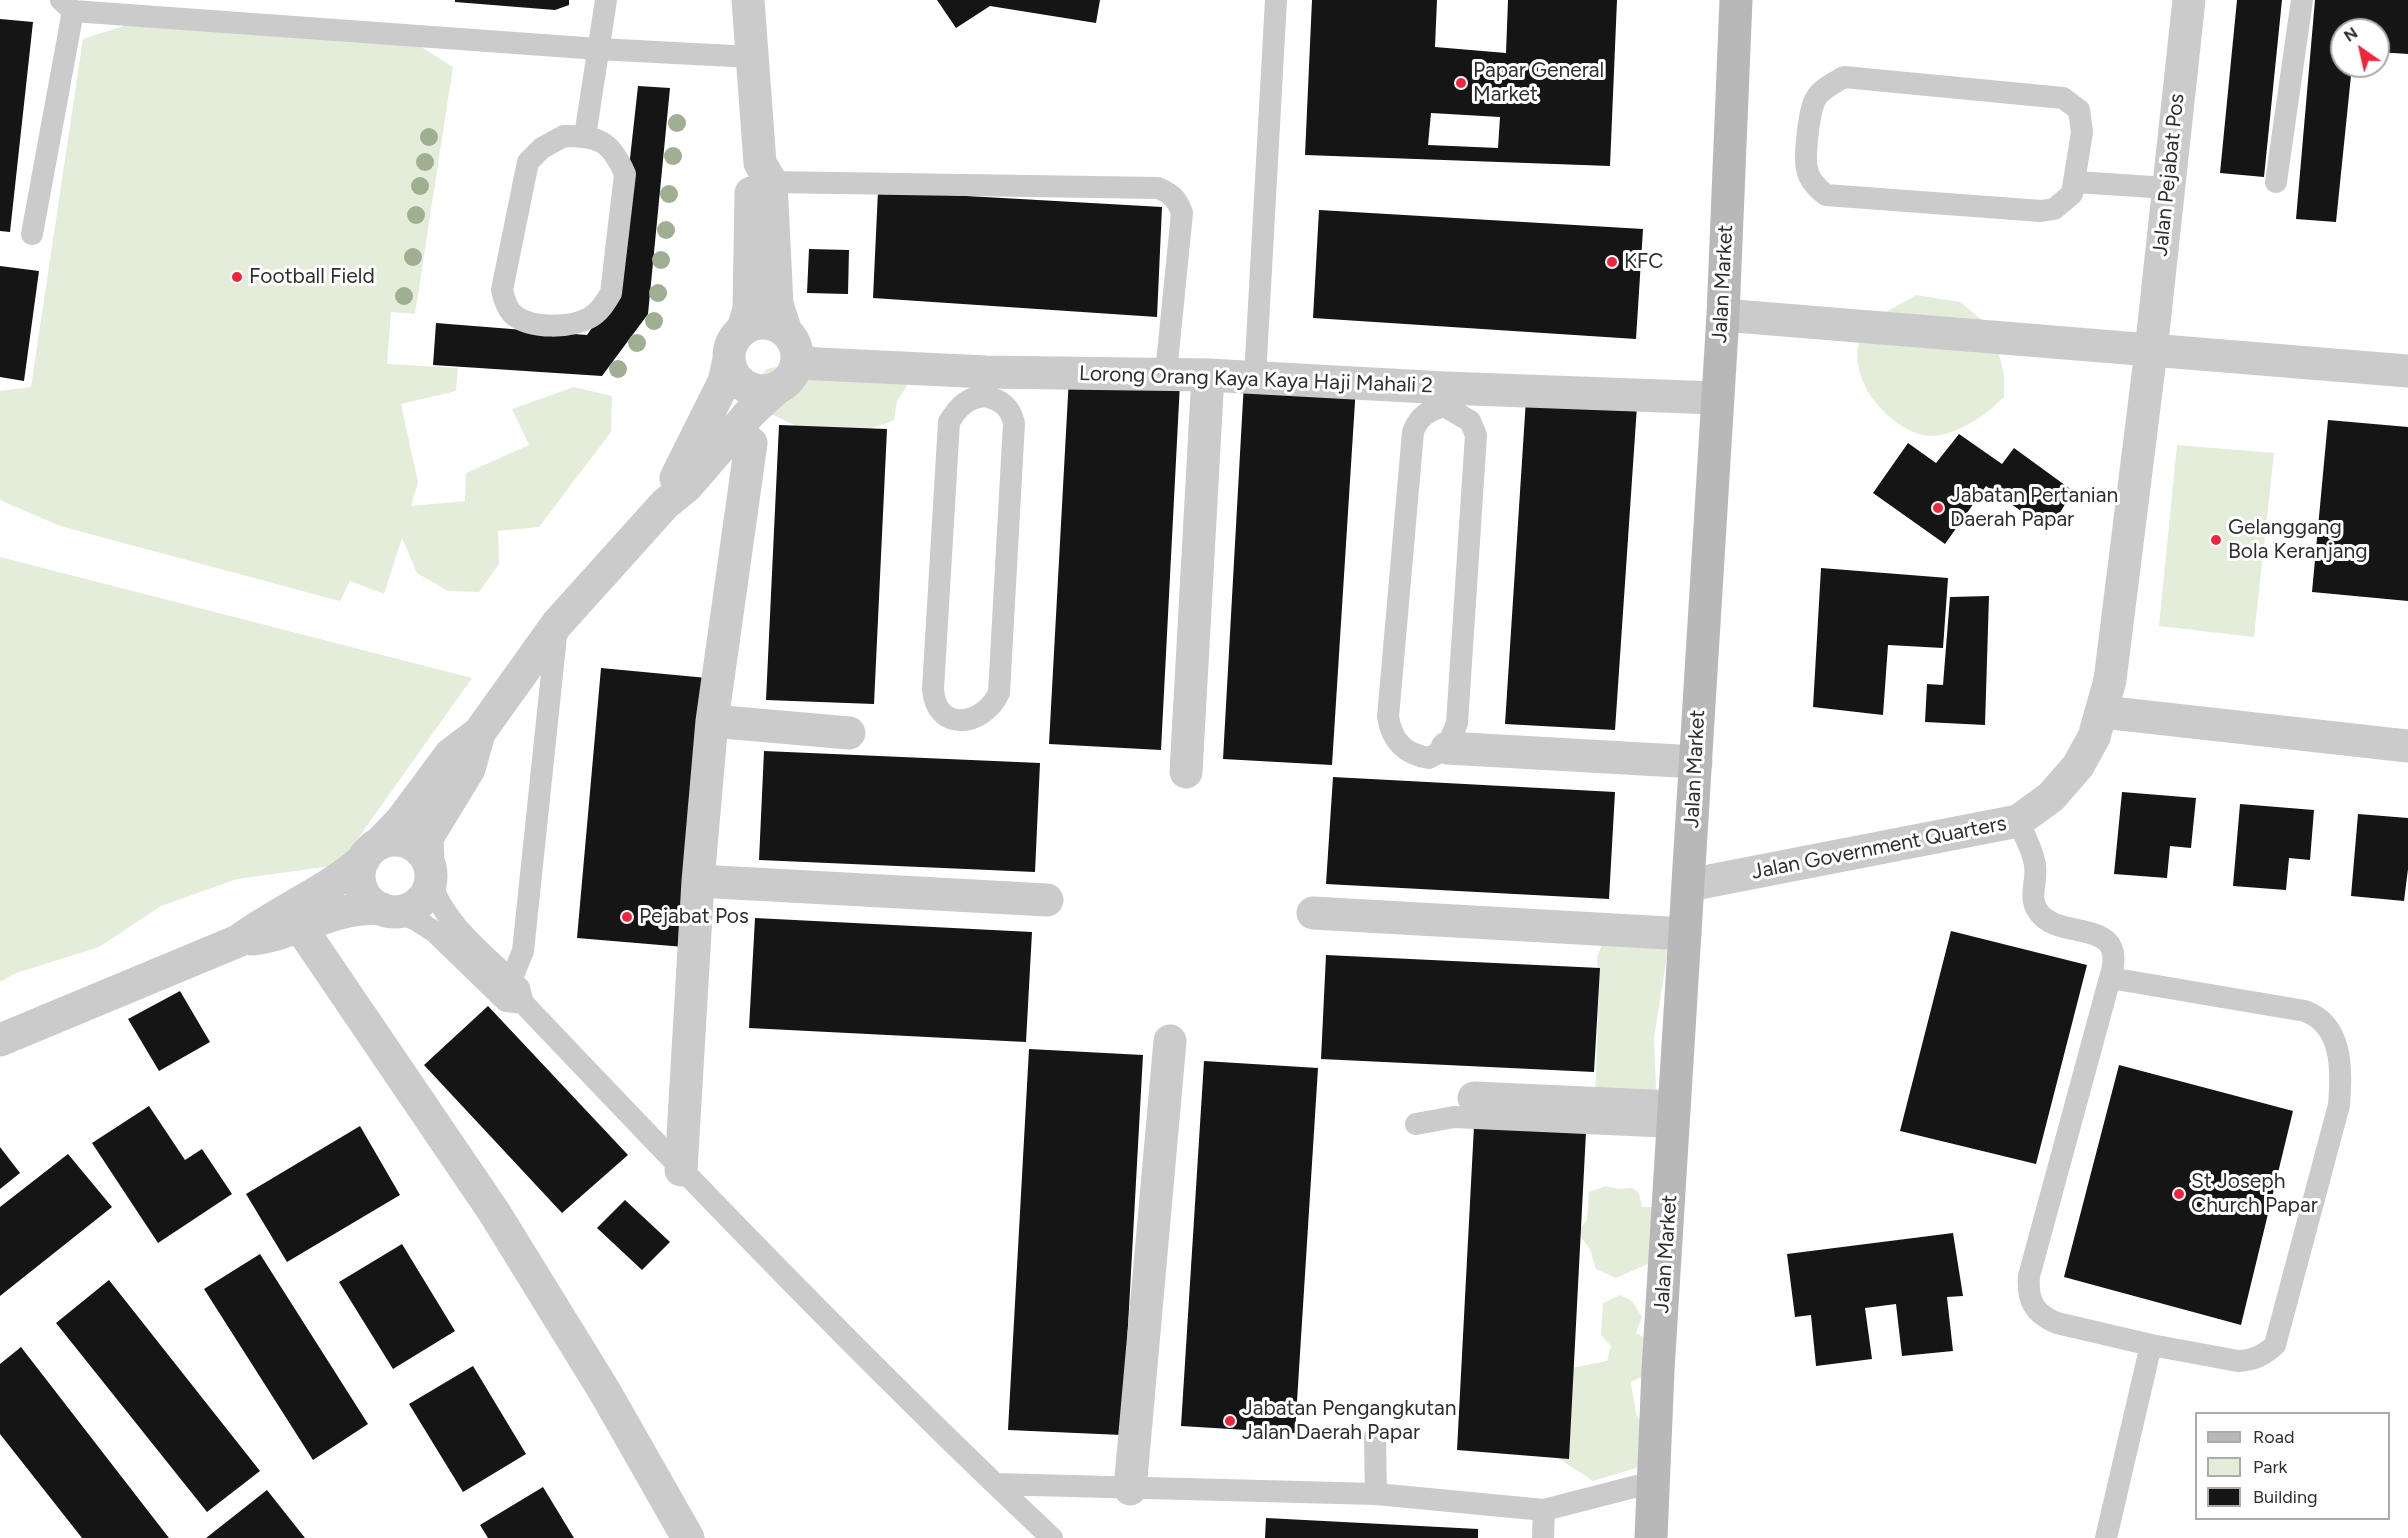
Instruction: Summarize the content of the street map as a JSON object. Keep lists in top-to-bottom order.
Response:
{
  "streets": {
    "main road": ["Jalan Market"],
    "street": ["Jalan Pejabat Pos", "Lorong Orang Kaya Kaya Haji Mahali 2", "Jalan Government Quarters"]
  },
  "crossings": [
    ["Jalan Pejabat Pos", "Jalan Government Quarters"],
    ["Jalan Market", "Lorong Orang Kaya Kaya Haji Mahali 2"],
    ["Jalan Market", "Jalan Government Quarters"]
  ],
  "places": [
    "Papar General Market",
    "KFC",
    "Football Field",
    "Jabatan Pertanian Daerah Papar",
    "Gelanggang Bola Keranjang",
    "Pejabat Pos",
    "St Joseph Church Papar",
    "Jabatan Pengangkutan Jalan Daerah Papar"
  ],
  "legend": ["Road", "Park", "Building"],
  "north": "top left"
}
